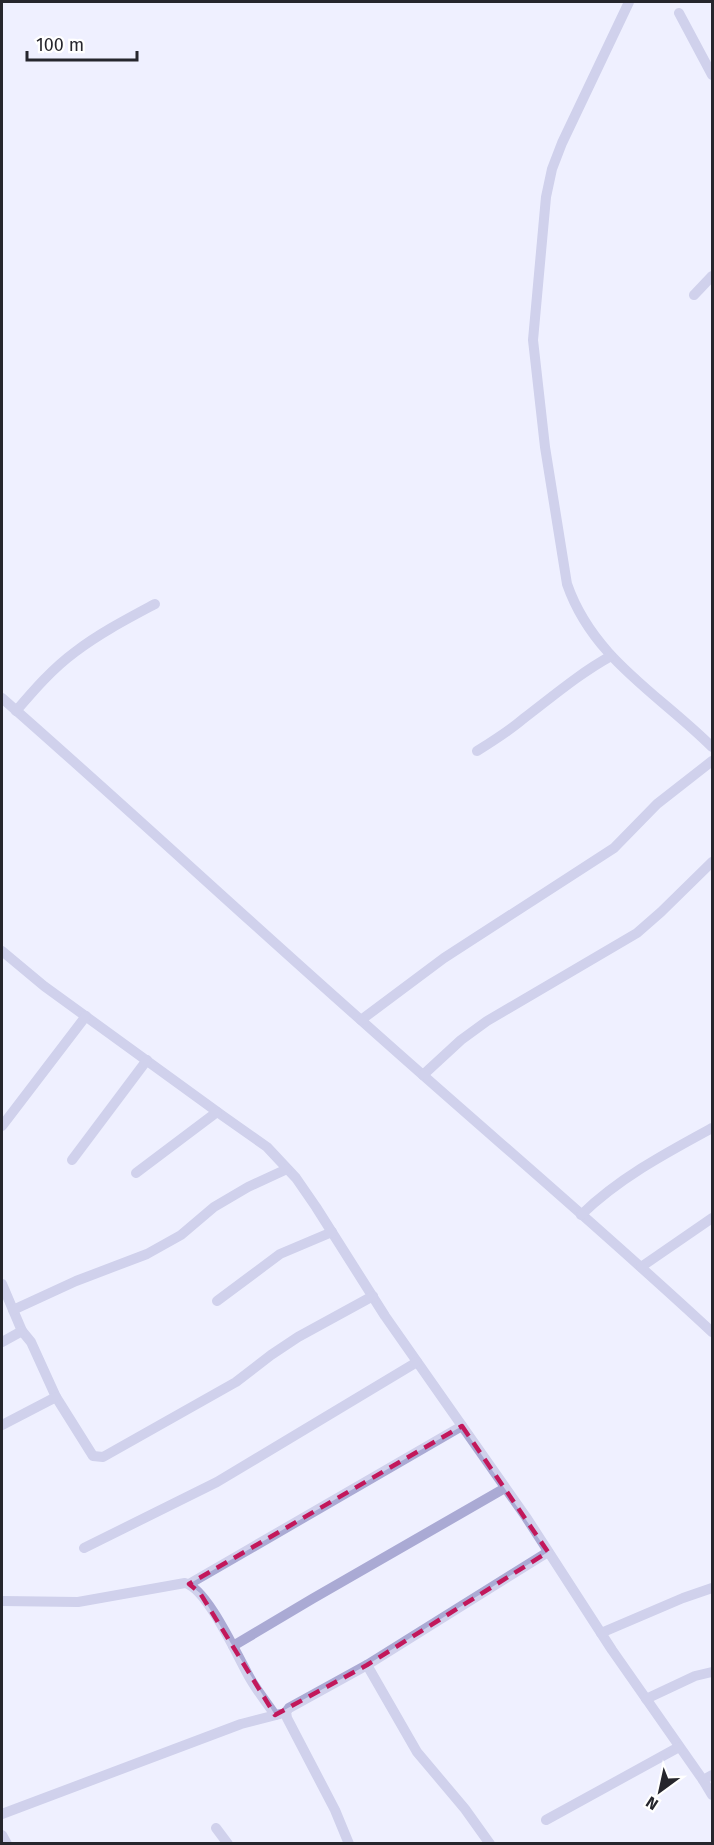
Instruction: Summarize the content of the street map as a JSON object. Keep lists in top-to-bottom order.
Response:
{
  "scale_bar": "100 m",
  "north": "bottom left"
}
